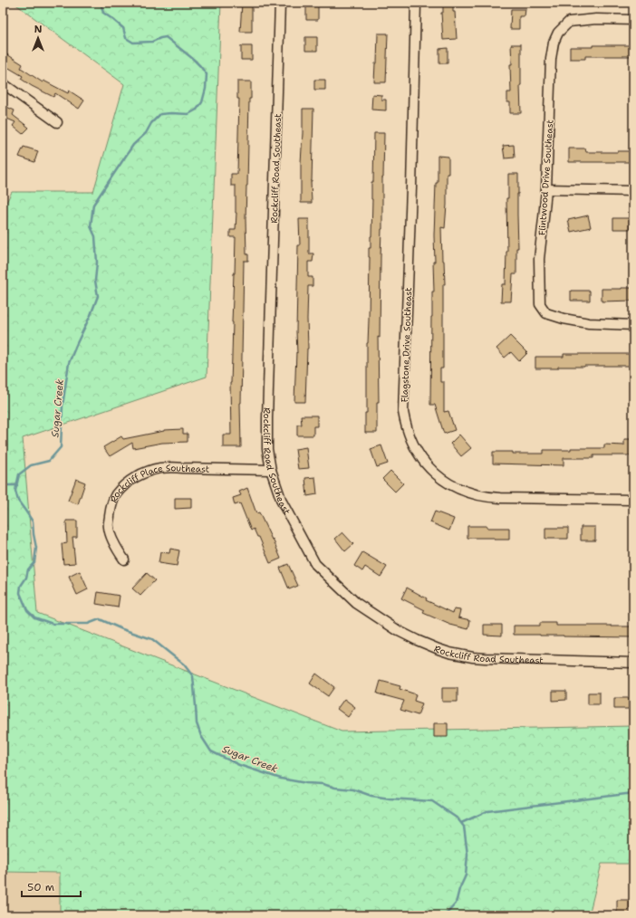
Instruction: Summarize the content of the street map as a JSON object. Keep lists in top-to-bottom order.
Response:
{
  "streets": {
    "street": [
      "Rockcliff Road Southeast",
      "Flintwood Drive Southeast",
      "Flagstone Drive Southeast",
      "Rockcliff Place Southeast"
    ]
  },
  "crossings": [
    ["Rockcliff Road Southeast", "Rockcliff Place Southeast"]
  ],
  "water": ["Sugar Creek"],
  "scale_bar": "50 m",
  "north": "top"
}
